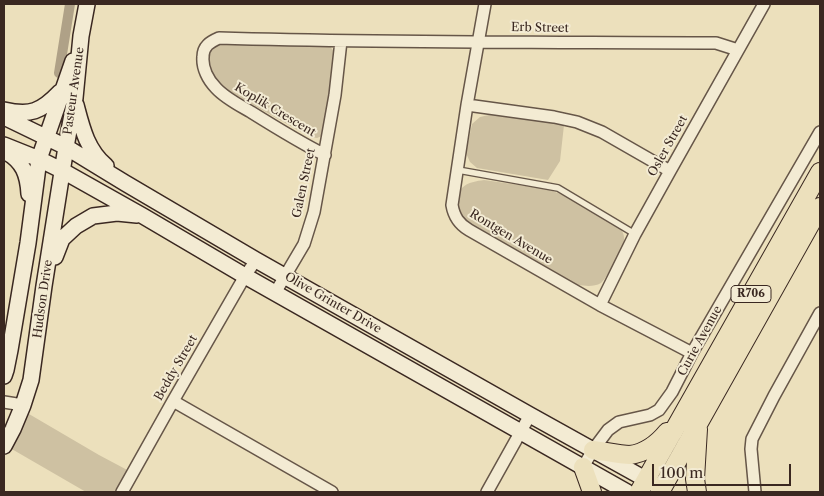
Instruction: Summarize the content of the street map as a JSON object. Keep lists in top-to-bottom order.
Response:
{
  "streets": {
    "main road": ["R706", "Curie Avenue"],
    "street": [
      "Erb Street",
      "Pasteur Avenue",
      "Koplik Crescent",
      "Osler Street",
      "Galen Street",
      "Rontgen Avenue",
      "Hudson Drive",
      "Olive Grinter Drive",
      "Beddy Street"
    ]
  },
  "crossings": [
    ["Erb Street", "Koplik Crescent"],
    ["Erb Street", "Osler Street"],
    ["Erb Street", "Galen Street"],
    ["Erb Street", "Rontgen Avenue"],
    ["Pasteur Avenue", "Hudson Drive"],
    ["Pasteur Avenue", "Olive Grinter Drive"],
    ["Koplik Crescent", "Galen Street"],
    ["Osler Street", "Rontgen Avenue"],
    ["Galen Street", "Olive Grinter Drive"],
    ["Rontgen Avenue", "Curie Avenue"],
    ["R706", "Olive Grinter Drive"],
    ["Hudson Drive", "Olive Grinter Drive"],
    ["Olive Grinter Drive", "Curie Avenue"],
    ["Olive Grinter Drive", "Beddy Street"]
  ],
  "scale_bar": "100 m"
}
